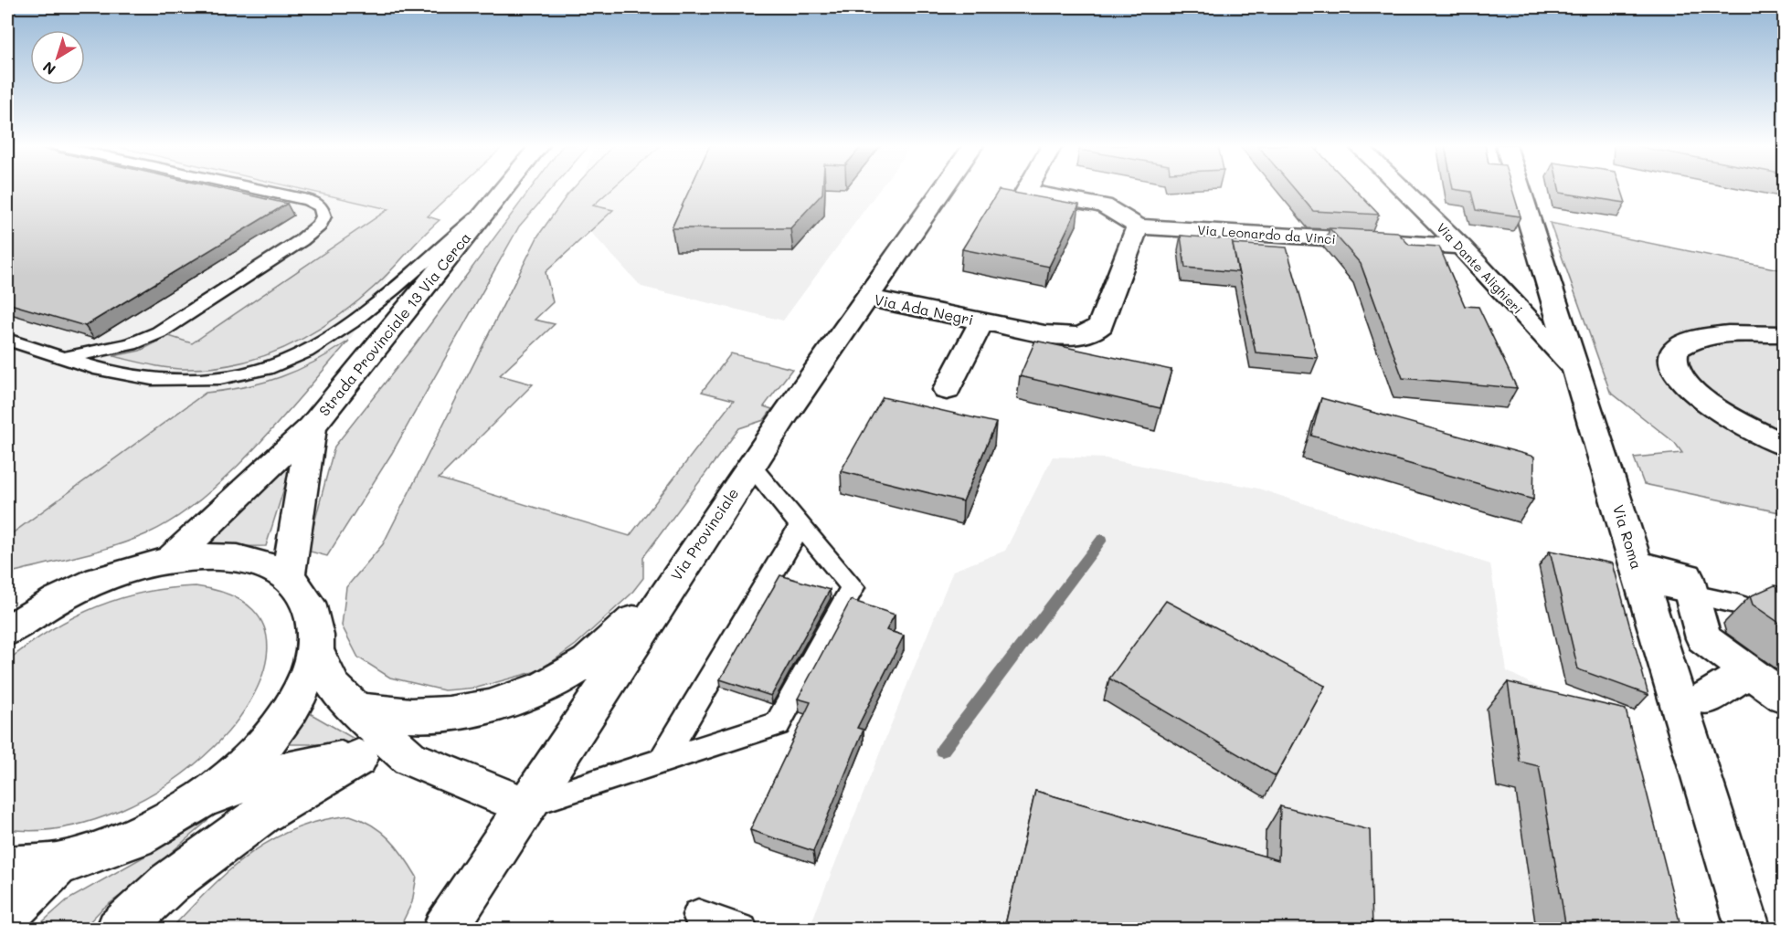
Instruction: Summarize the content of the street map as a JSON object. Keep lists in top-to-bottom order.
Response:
{
  "streets": {
    "street": [
      "Via Leonardo da Vinci",
      "Via Dante Alighieri",
      "Via Ada Negri",
      "Strada Provinciale 13 Via Cerca",
      "Via Provinciale",
      "Via Roma"
    ]
  },
  "crossings": [
    ["Via Leonardo da Vinci", "Via Dante Alighieri"],
    ["Via Leonardo da Vinci", "Via Ada Negri"],
    ["Via Dante Alighieri", "Via Roma"],
    ["Via Ada Negri", "Via Provinciale"]
  ],
  "north": "bottom left"
}
